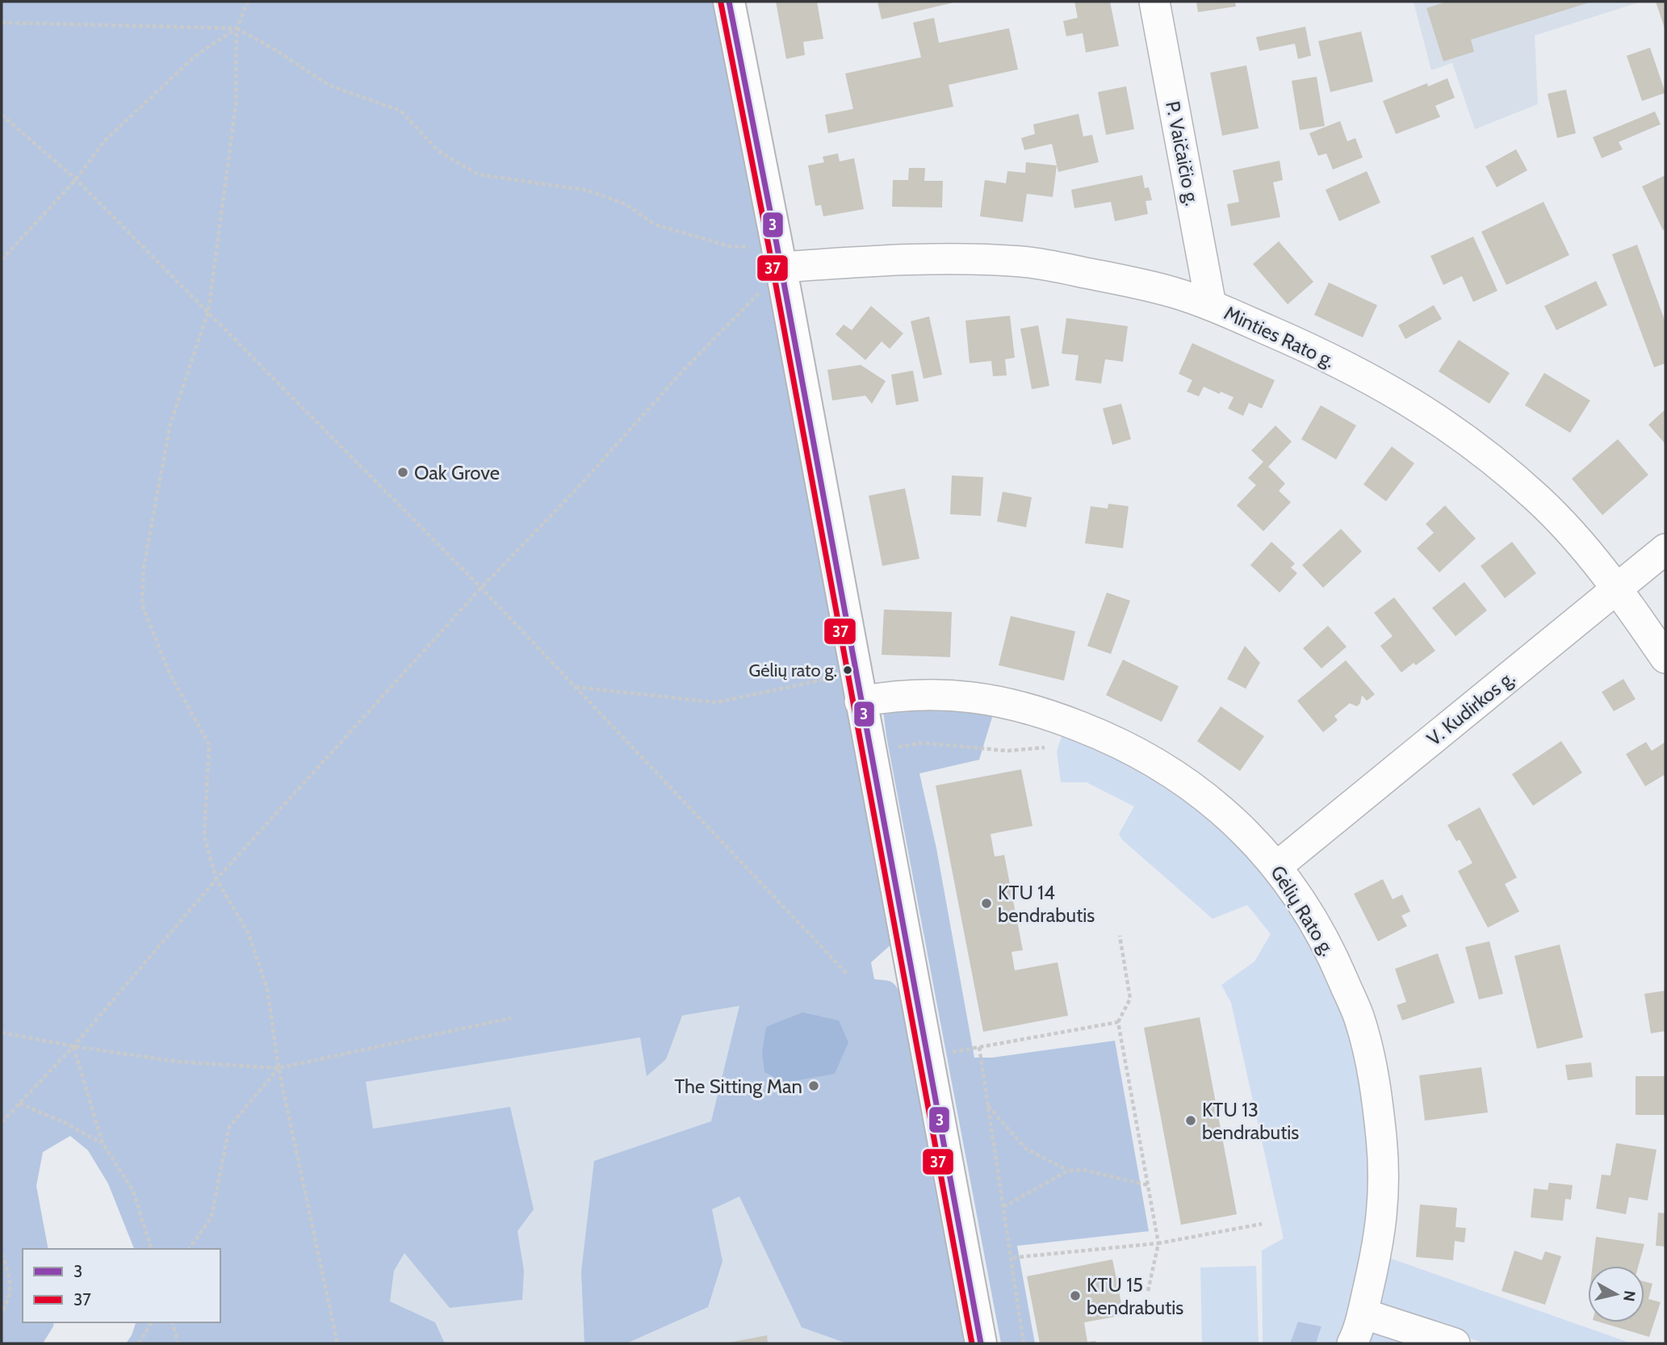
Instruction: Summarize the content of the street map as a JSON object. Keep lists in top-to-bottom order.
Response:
{
  "streets": {
    "street": [
      "P. Vaičaičio g.",
      "Minties Rato g.",
      "V. Kudirkos g.",
      "Gėlių Rato g."
    ]
  },
  "crossings": [
    ["P. Vaičaičio g.", "Minties Rato g."],
    ["Minties Rato g.", "V. Kudirkos g."],
    ["V. Kudirkos g.", "Gėlių Rato g."]
  ],
  "places": [
    "Oak Grove",
    "Gėlių rato g.",
    "KTU 14 bendrabutis",
    "The Sitting Man",
    "KTU 13 bendrabutis",
    "KTU 15 bendrabutis"
  ],
  "lines": ["transit line 3", "transit line 37"],
  "legend": ["3", "37"],
  "north": "right"
}
